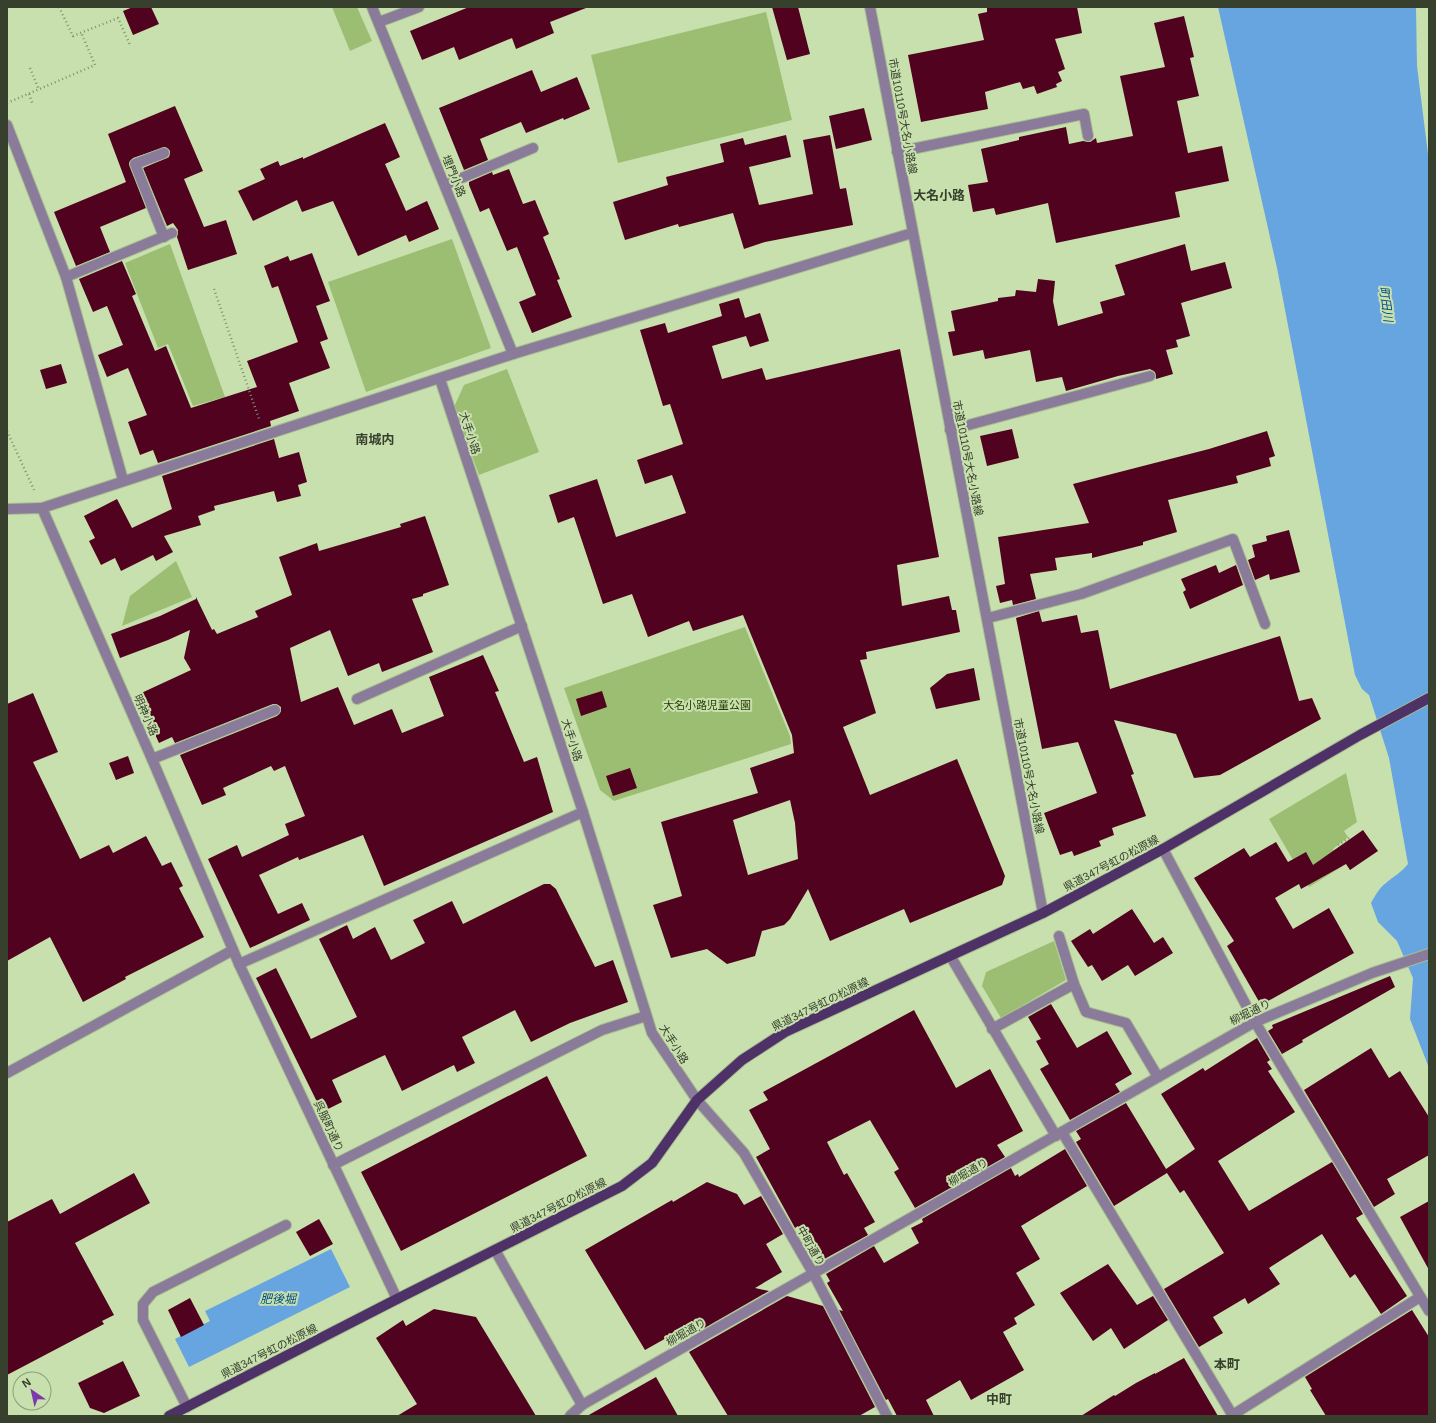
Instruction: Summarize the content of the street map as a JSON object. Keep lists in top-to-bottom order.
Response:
{
  "streets": {
    "main road": ["県道347号虹の松原線"],
    "street": [
      "市道10110号大名小路線",
      "埋門小路",
      "大手小路",
      "明神小路",
      "柳堀通り",
      "呉服町通り",
      "中町通り"
    ]
  },
  "crossings": [
    ["市道10110号大名小路線", "県道347号虹の松原線"],
    ["大手小路", "県道347号虹の松原線"],
    ["大手小路", "中町通り"],
    ["明神小路", "呉服町通り"],
    ["県道347号虹の松原線", "呉服町通り"],
    ["県道347号虹の松原線", "中町通り"],
    ["柳堀通り", "中町通り"]
  ],
  "districts": [
    "大名小路",
    "南城内",
    "本町",
    "中町"
  ],
  "water": ["町田川", "肥後堀"],
  "parks": ["大名小路児童公園"],
  "north": "top left"
}
